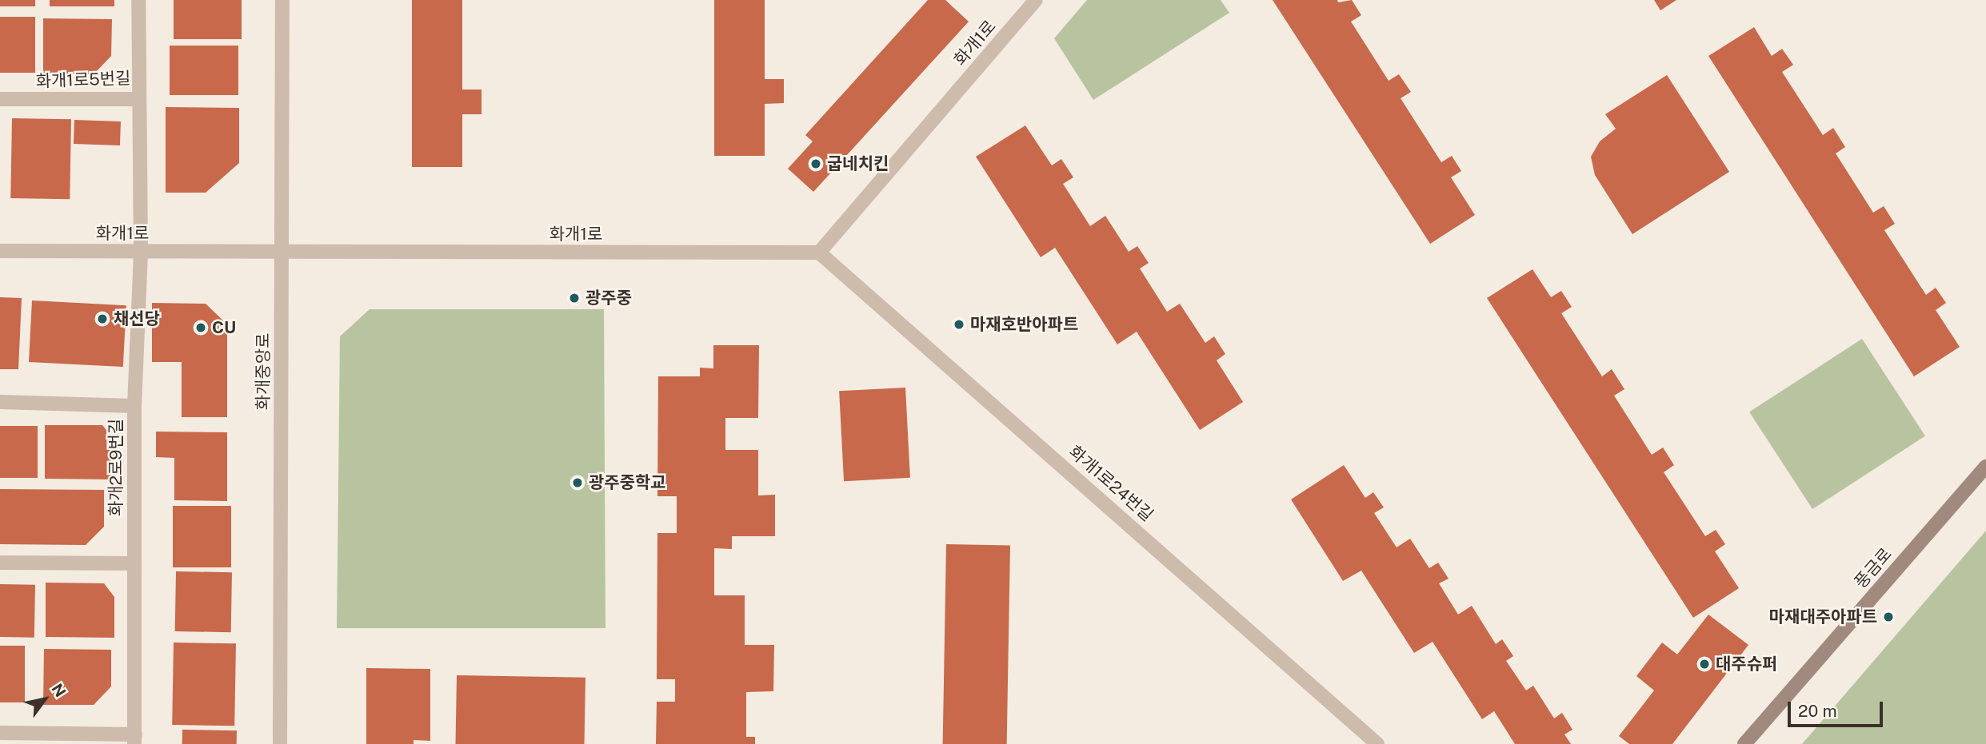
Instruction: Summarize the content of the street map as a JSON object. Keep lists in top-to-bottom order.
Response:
{
  "streets": {
    "street": [
      "화개1로",
      "화개1로5번길",
      "화개중앙로",
      "화개2로9번길",
      "화개1로24번길",
      "풍금로"
    ]
  },
  "crossings": [
    ["화개1로", "화개중앙로"],
    ["화개1로", "화개1로24번길"]
  ],
  "places": [
    "굽네치킨",
    "광주중",
    "채선당",
    "마재호반아파트",
    "CU",
    "광주중학교",
    "마재대주아파트",
    "대주슈퍼"
  ],
  "scale_bar": "20 m",
  "north": "top right"
}
